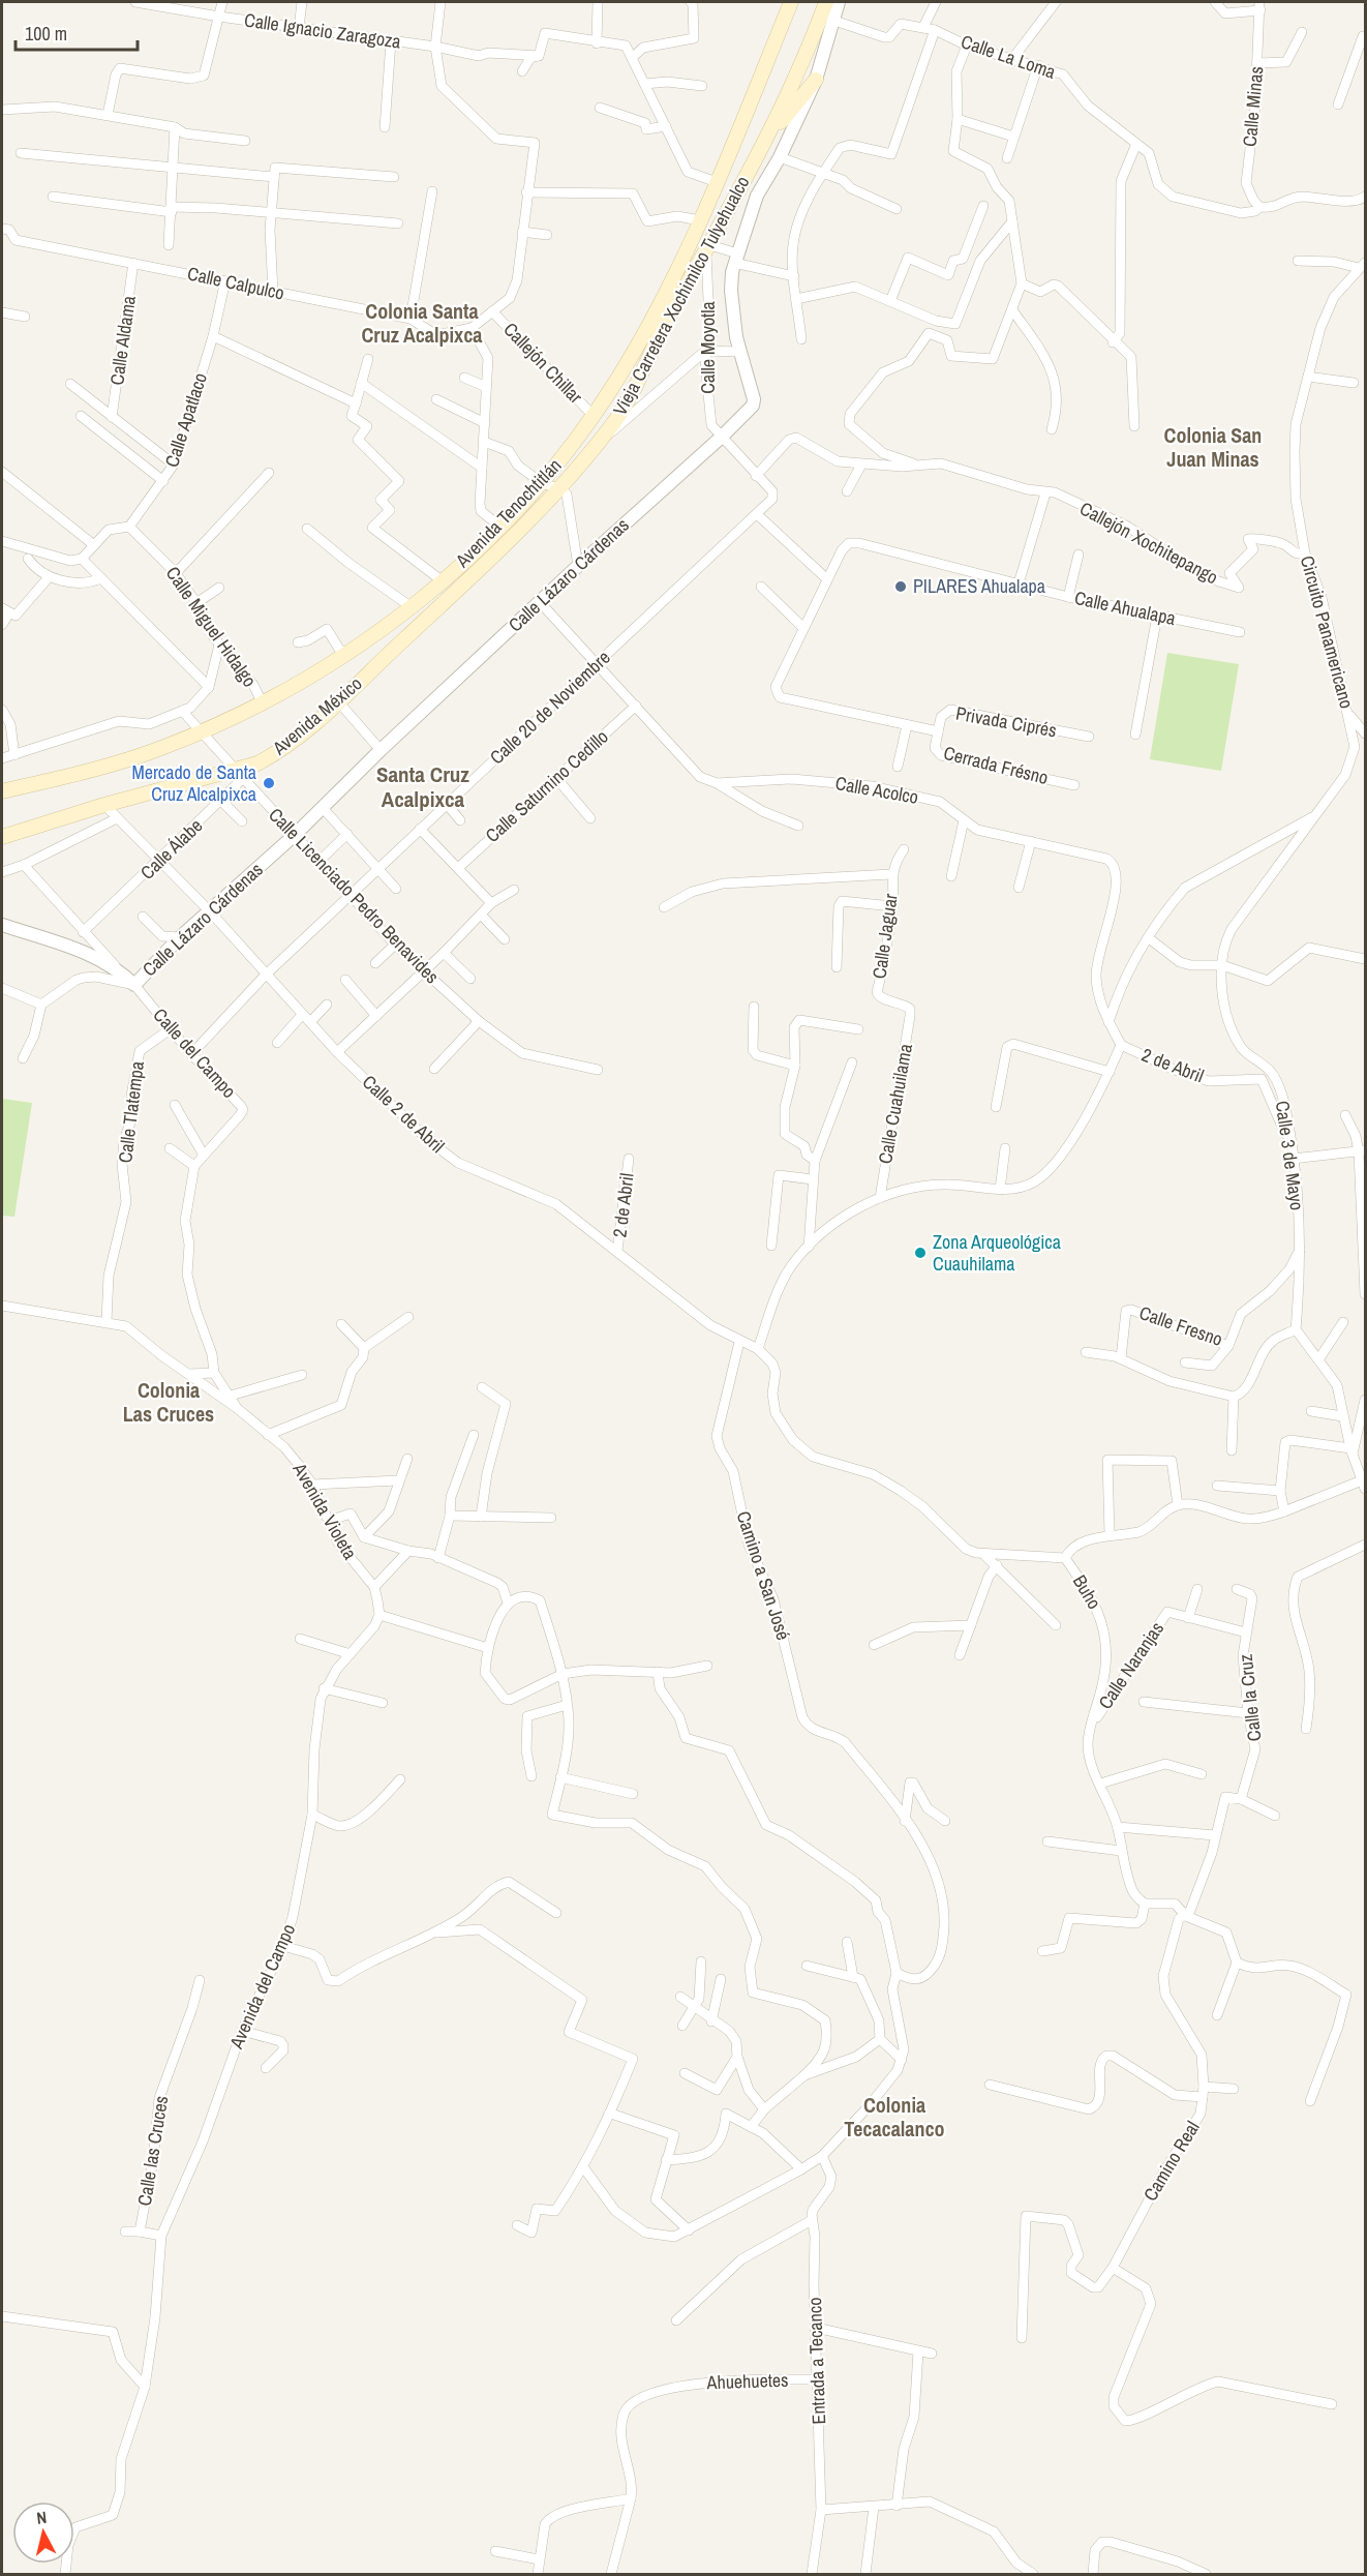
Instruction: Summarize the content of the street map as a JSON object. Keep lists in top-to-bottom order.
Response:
{
  "streets": {
    "main road": ["Vieja Carretera Xochimilco Tulyehualco", "Avenida Tenochtitlán", "Avenida México"],
    "street": [
      "Calle Ignacio Zaragoza",
      "Calle La Loma",
      "Calle Minas",
      "Calle Calpulco",
      "Calle Aldama",
      "Calle Moyotla",
      "Callejón Chillar",
      "Calle Apatlaco",
      "Callejón Xochitepango",
      "Calle Lázaro Cárdenas",
      "Calle Ahualapa",
      "Calle Miguel Hidalgo",
      "Circuito Panamericano",
      "Calle 20 de Noviembre",
      "Privada Ciprés",
      "Cerrada Frésno",
      "Calle Saturnino Cedillo",
      "Calle Acolco",
      "Calle Álabe",
      "Calle Licenciado Pedro Benavides",
      "Calle Jaguar",
      "Calle del Campo",
      "2 de Abril",
      "Calle Cuahuilama",
      "Calle Tlatempa",
      "Calle 2 de Abril",
      "Calle 3 de Mayo",
      "Calle Fresno",
      "Avenida Violeta",
      "Camino a San José",
      "Buho",
      "Calle Naranjas",
      "Calle la Cruz",
      "Avenida del Campo",
      "Calle las Cruces",
      "Camino Real",
      "Entrada a Tecanco",
      "Ahuehuetes"
    ]
  },
  "crossings": [
    ["Calle La Loma", "Calle Minas"],
    ["Calle La Loma", "Calle Lázaro Cárdenas"],
    ["Calle Calpulco", "Calle Aldama"],
    ["Calle Calpulco", "Calle Apatlaco"],
    ["Vieja Carretera Xochimilco Tulyehualco", "Calle Moyotla"],
    ["Vieja Carretera Xochimilco Tulyehualco", "Avenida México"],
    ["Calle Moyotla", "Calle Lázaro Cárdenas"],
    ["Calle Moyotla", "Calle 20 de Noviembre"],
    ["Callejón Chillar", "Avenida Tenochtitlán"],
    ["Calle Apatlaco", "Calle Miguel Hidalgo"],
    ["Avenida Tenochtitlán", "Calle Miguel Hidalgo"],
    ["Avenida Tenochtitlán", "Calle Licenciado Pedro Benavides"],
    ["Callejón Xochitepango", "Circuito Panamericano"],
    ["Calle Lázaro Cárdenas", "Calle 20 de Noviembre"],
    ["Calle Lázaro Cárdenas", "Calle Licenciado Pedro Benavides"],
    ["Calle Lázaro Cárdenas", "Calle del Campo"],
    ["Calle Lázaro Cárdenas", "Calle 2 de Abril"],
    ["Circuito Panamericano", "Calle Acolco"],
    ["Circuito Panamericano", "Calle 3 de Mayo"],
    ["Calle 20 de Noviembre", "Calle Licenciado Pedro Benavides"],
    ["Calle 20 de Noviembre", "Calle del Campo"],
    ["Calle 20 de Noviembre", "Calle 2 de Abril"],
    ["Avenida México", "Calle Álabe"],
    ["Avenida México", "Calle Licenciado Pedro Benavides"],
    ["Avenida México", "Calle 2 de Abril"],
    ["Privada Ciprés", "Cerrada Frésno"],
    ["Calle Álabe", "Calle Licenciado Pedro Benavides"],
    ["Calle Álabe", "Calle del Campo"],
    ["Calle Álabe", "Calle 2 de Abril"],
    ["Calle Jaguar", "Calle Cuahuilama"],
    ["Calle del Campo", "Calle Tlatempa"],
    ["Calle del Campo", "Avenida Violeta"],
    ["2 de Abril", "Calle 2 de Abril"],
    ["2 de Abril", "Calle 3 de Mayo"],
    ["Calle Tlatempa", "Avenida Violeta"],
    ["Calle 2 de Abril", "Camino a San José"],
    ["Calle 2 de Abril", "Buho"],
    ["Calle 3 de Mayo", "Calle Fresno"],
    ["Buho", "Calle Naranjas"],
    ["Calle Naranjas", "Calle la Cruz"],
    ["Avenida del Campo", "Calle las Cruces"],
    ["Entrada a Tecanco", "Ahuehuetes"]
  ],
  "districts": [
    "Colonia Santa Cruz Acalpixca",
    "Colonia San Juan Minas",
    "Santa Cruz Acalpixca",
    "Colonia Las Cruces",
    "Colonia Tecacalanco"
  ],
  "places": ["PILARES Ahualapa", "Mercado de Santa Cruz Alcalpixca", "Zona Arqueológica Cuauhilama"],
  "scale_bar": "100 m",
  "north": "top"
}
